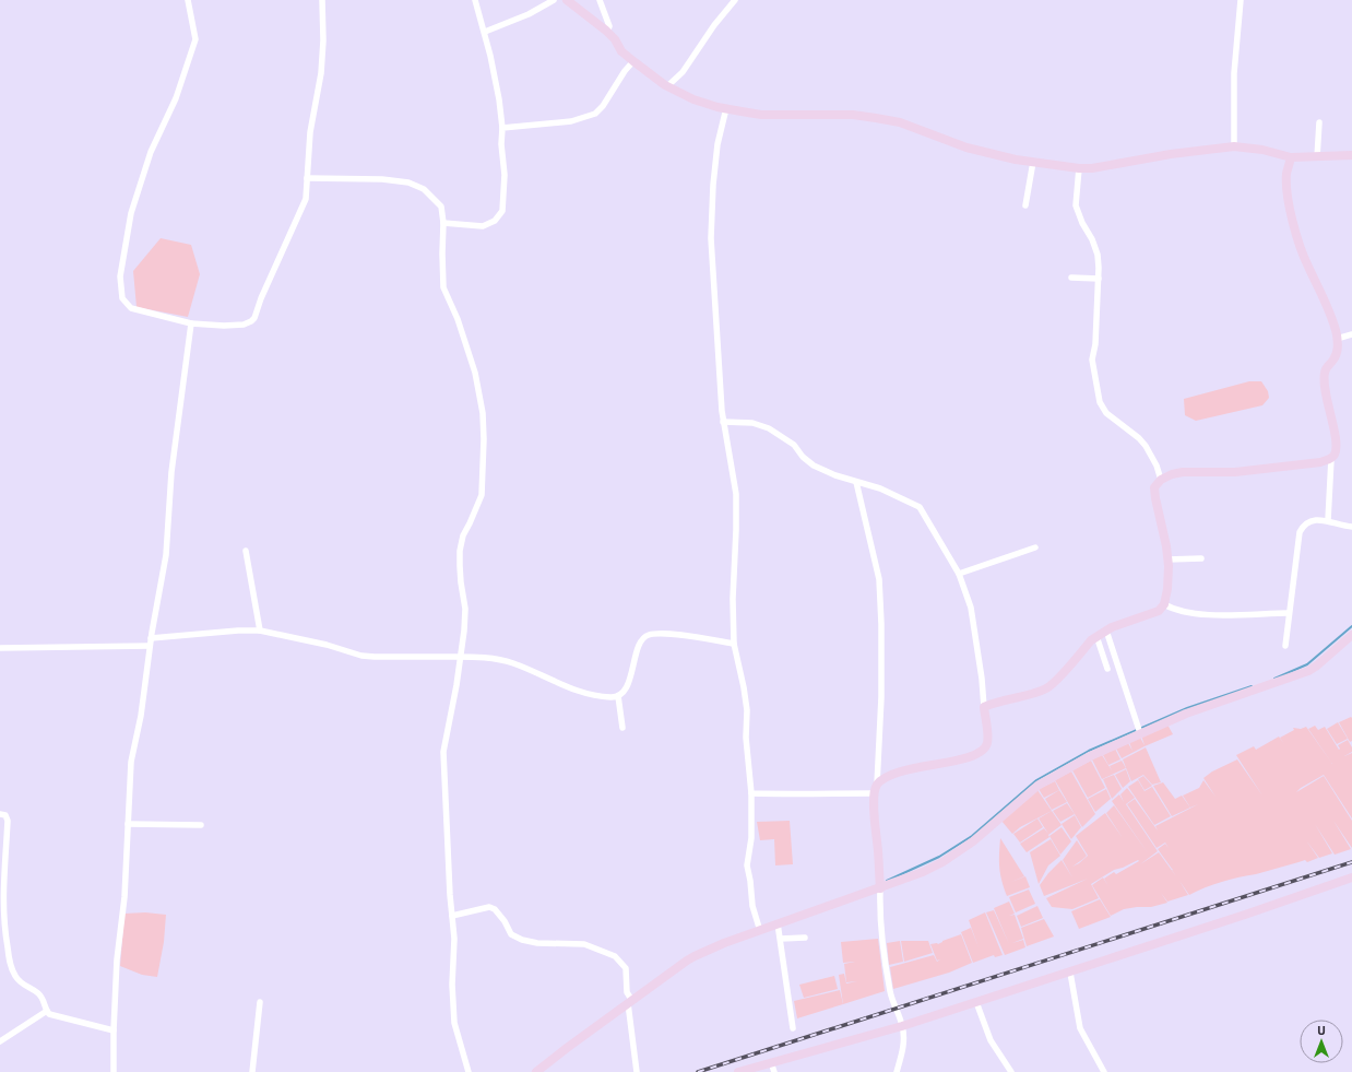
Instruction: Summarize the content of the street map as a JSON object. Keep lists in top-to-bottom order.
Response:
{
  "north": "top"
}
